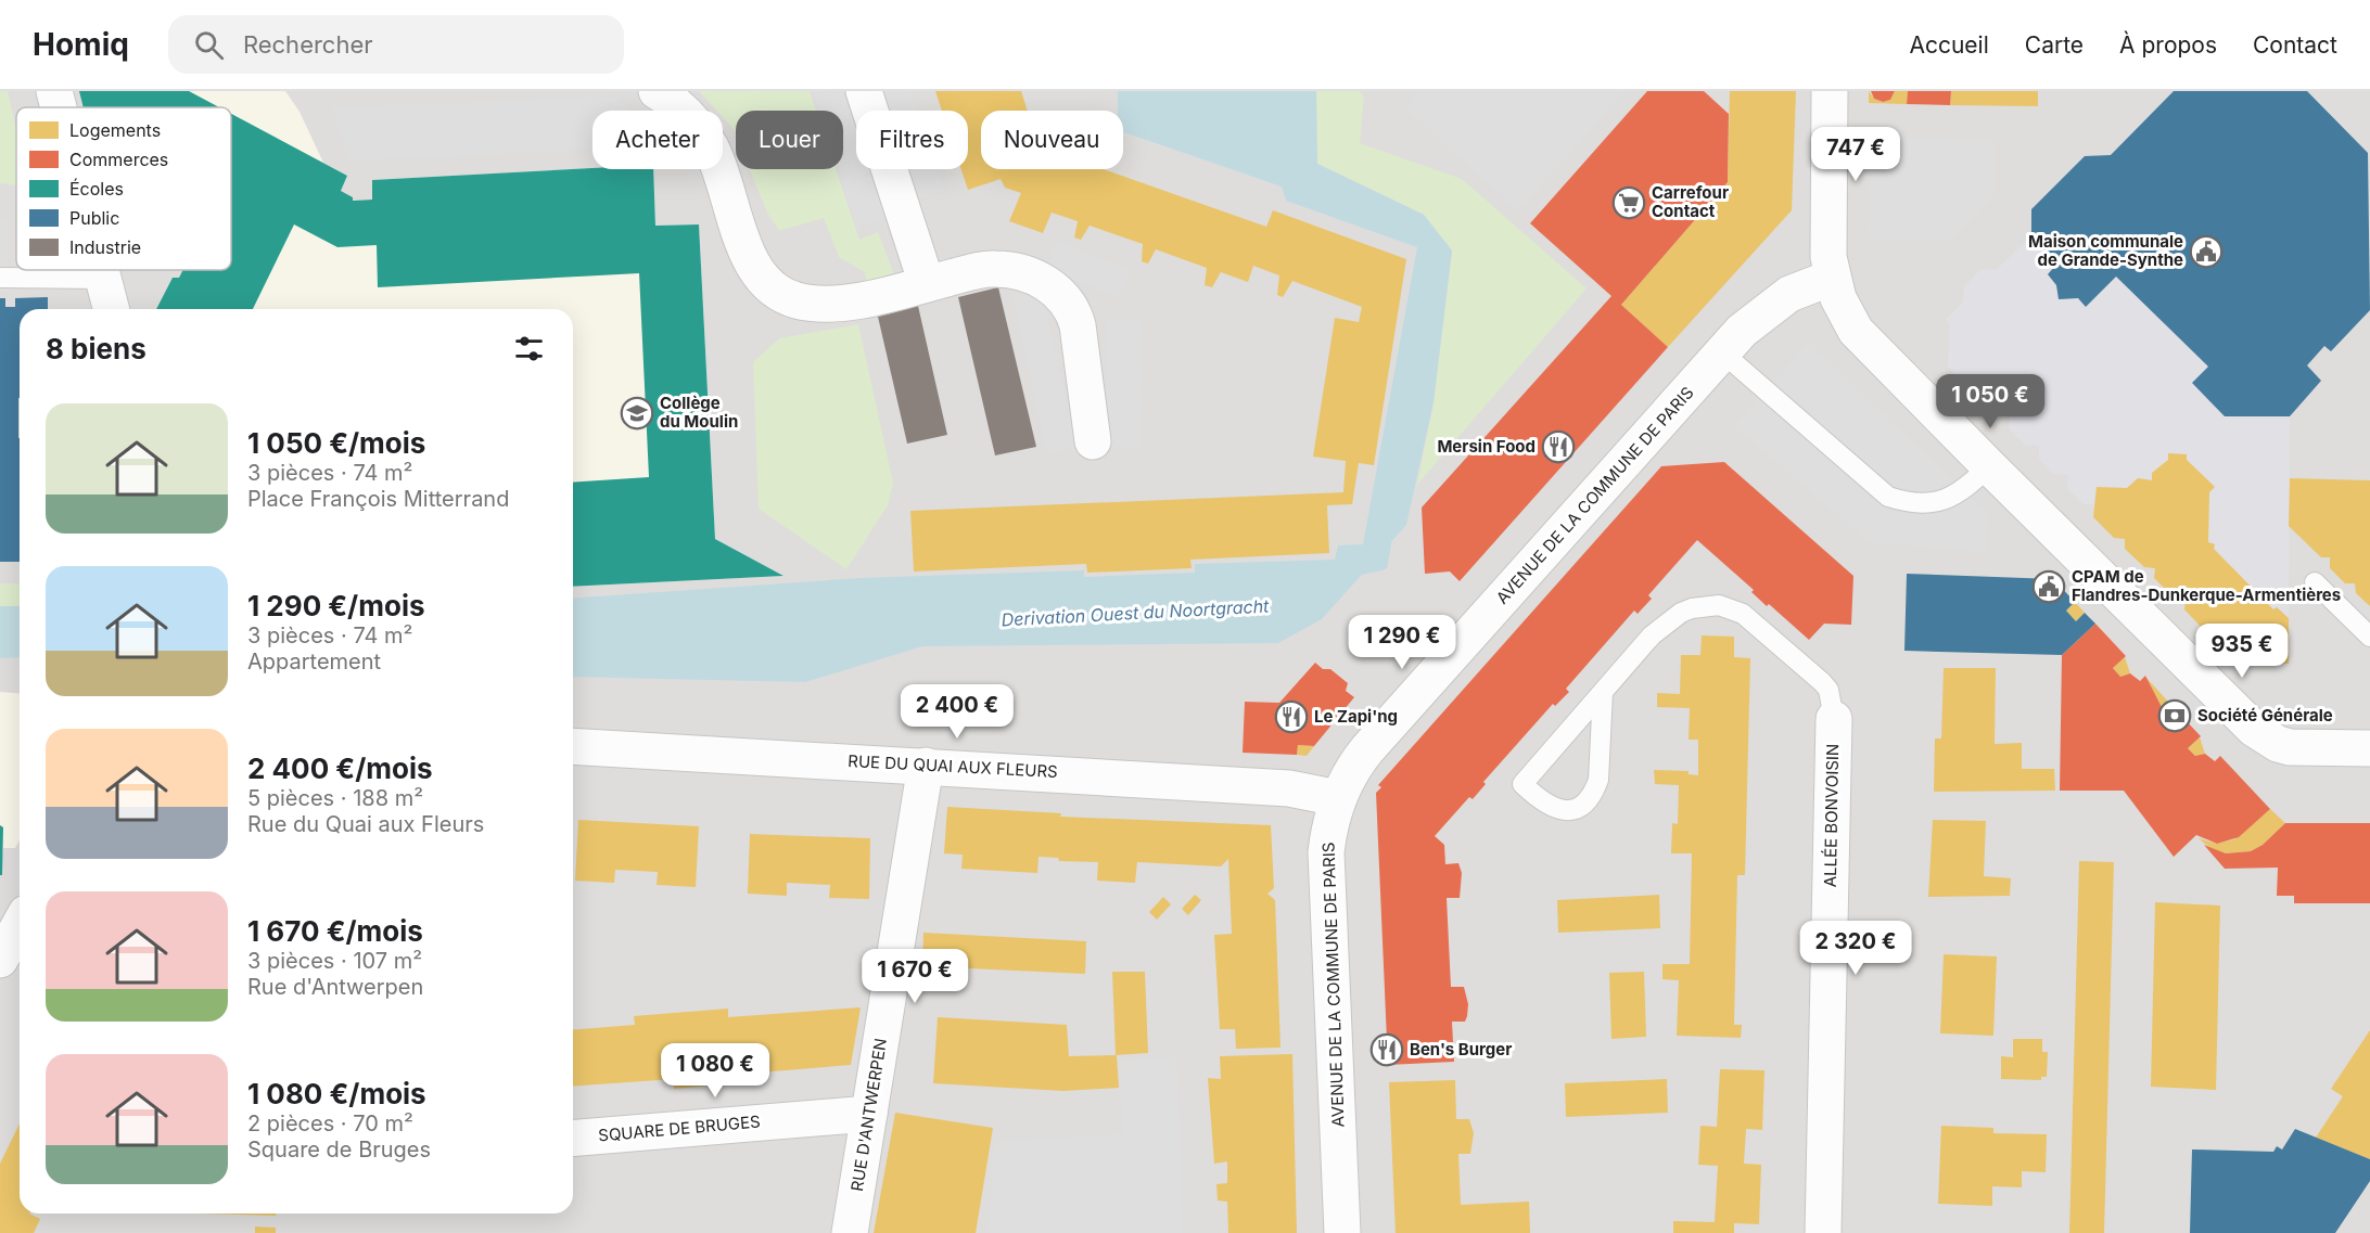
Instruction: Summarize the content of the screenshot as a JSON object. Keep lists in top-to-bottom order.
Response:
{
  "streets": {
    "street": [
      "AVENUE DE LA COMMUNE DE PARIS",
      "RUE DU QUAI AUX FLEURS",
      "ALLÉE BONVOISIN",
      "RUE D'ANTWERPEN",
      "SQUARE DE BRUGES"
    ]
  },
  "crossings": [
    ["AVENUE DE LA COMMUNE DE PARIS", "RUE DU QUAI AUX FLEURS"],
    ["RUE DU QUAI AUX FLEURS", "RUE D'ANTWERPEN"],
    ["RUE D'ANTWERPEN", "SQUARE DE BRUGES"]
  ],
  "water": ["Derivation Ouest du Noortgracht"],
  "places": {
    "supermarket": ["Carrefour Contact"],
    "public building": ["Maison communale de Grande-Synthe", "CPAM de Flandres-Dunkerque-Armentières"],
    "school or university": ["Collège du Moulin"],
    "restaurant": ["Mersin Food", "Le Zapi'ng", "Ben's Burger"],
    "bank": ["Société Générale"]
  },
  "legend": [
    "Logements",
    "Commerces",
    "Écoles",
    "Public",
    "Industrie"
  ],
  "page": {
    "header": "Homiq",
    "search": "Rechercher",
    "nav": [
      "Accueil",
      "Carte",
      "À propos",
      "Contact"
    ],
    "chip": [
      "Acheter",
      "Louer",
      "Filtres",
      "Nouveau"
    ],
    "price": [
      "747 €",
      "1 050 €",
      "1 290 €",
      "935 €",
      "2 400 €",
      "2 320 €",
      "1 670 €",
      "1 080 €"
    ],
    "heading": "8 biens",
    "list": [
      {
        "name": "1 050 €/mois",
        "note": "3 pièces · 74 m² · Place François Mitterrand"
      },
      {
        "name": "1 290 €/mois",
        "note": "3 pièces · 74 m² · Appartement"
      },
      {
        "name": "2 400 €/mois",
        "note": "5 pièces · 188 m² · Rue du Quai aux Fleurs"
      },
      {
        "name": "1 670 €/mois",
        "note": "3 pièces · 107 m² · Rue d'Antwerpen"
      },
      {
        "name": "1 080 €/mois",
        "note": "2 pièces · 70 m² · Square de Bruges"
      }
    ]
  }
}
